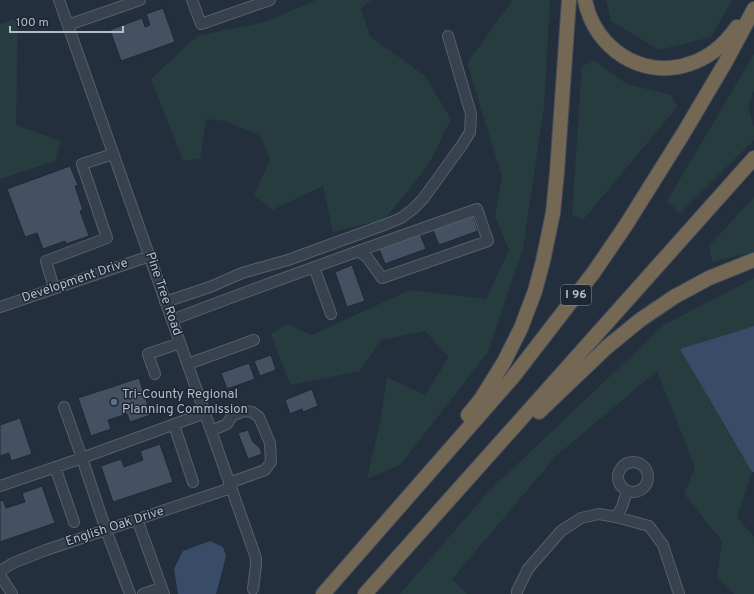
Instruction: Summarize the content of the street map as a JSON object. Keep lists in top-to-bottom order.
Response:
{
  "streets": {
    "highway": ["I 96"],
    "street": ["Development Drive", "Pine Tree Road", "English Oak Drive"]
  },
  "crossings": [
    ["Development Drive", "Pine Tree Road"],
    ["Pine Tree Road", "English Oak Drive"]
  ],
  "places": ["Tri-County Regional Planning Commission"],
  "scale_bar": "100 m"
}
